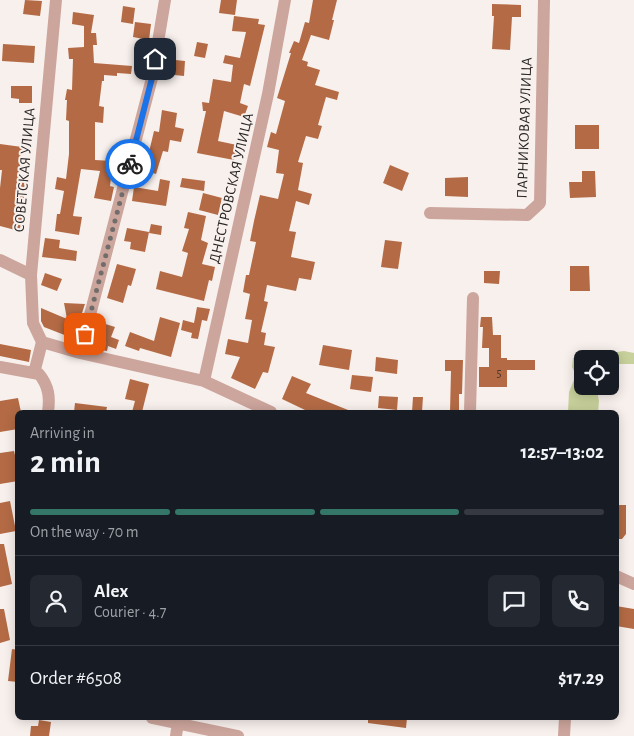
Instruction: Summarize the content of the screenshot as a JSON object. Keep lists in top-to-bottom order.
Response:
{
  "streets": {
    "street": ["ПАРНИКОВАЯ УЛИЦА", "СОВЕТСКАЯ УЛИЦА", "ДНЕСТРОВСКАЯ УЛИЦА"]
  },
  "house_numbers": ["5"],
  "page": {
    "heading": ["2 min", "Arriving in", "12:57–13:02"],
    "panel": [
      "Alex",
      "Courier · 4.7",
      "Order #6508",
      "$17.29"
    ],
    "bar": "On the way · 70 m"
  }
}
